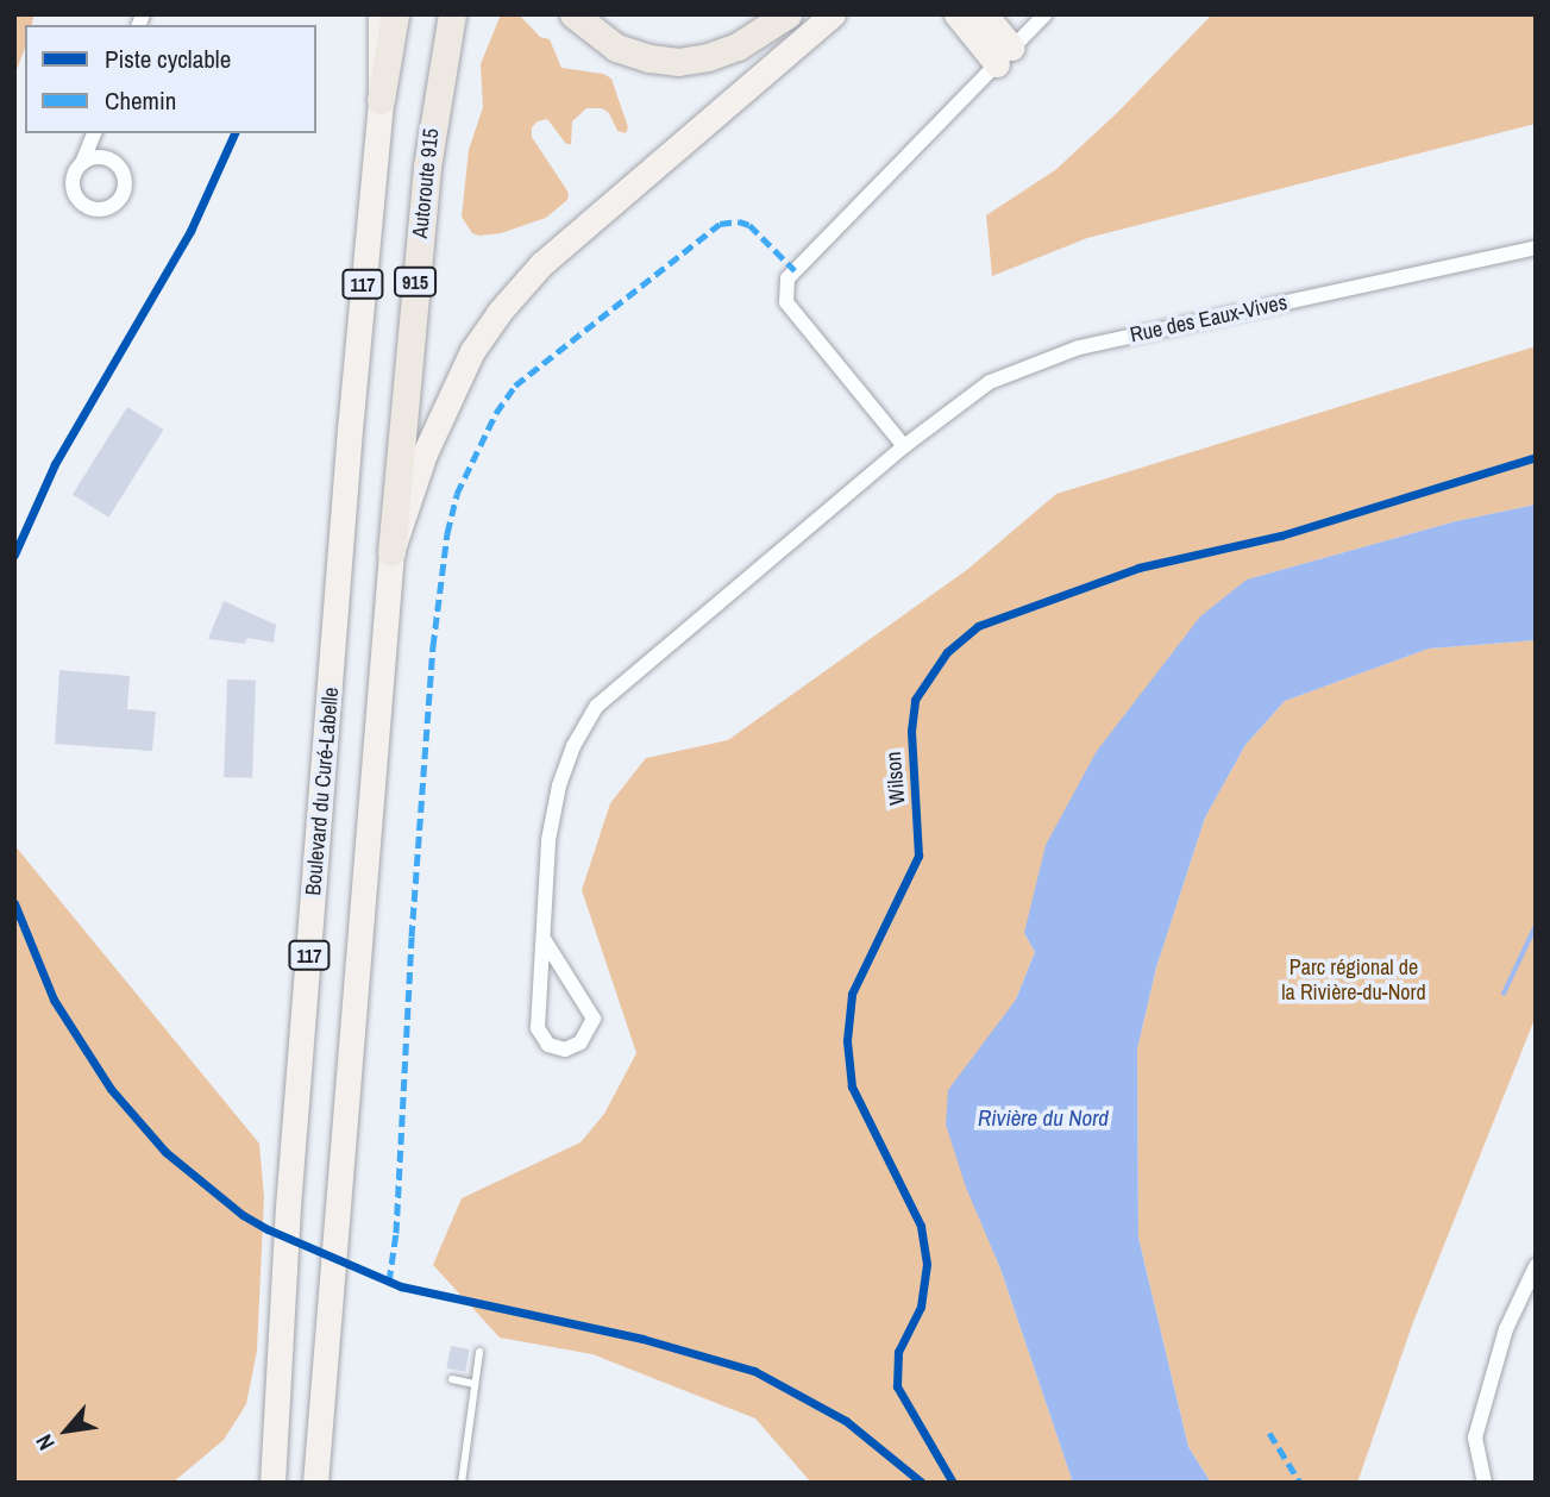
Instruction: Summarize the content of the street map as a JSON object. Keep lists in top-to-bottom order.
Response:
{
  "streets": {
    "highway": ["Autoroute 915", "915"],
    "main road": ["117", "Boulevard du Curé-Labelle"],
    "street": ["Rue des Eaux-Vives"],
    "cycle path": ["Wilson"]
  },
  "crossings": [
    ["Autoroute 915", "117"]
  ],
  "water": ["Rivière du Nord"],
  "parks": ["Parc régional de la Rivière-du-Nord"],
  "legend": ["Piste cyclable", "Chemin"],
  "north": "bottom left"
}
